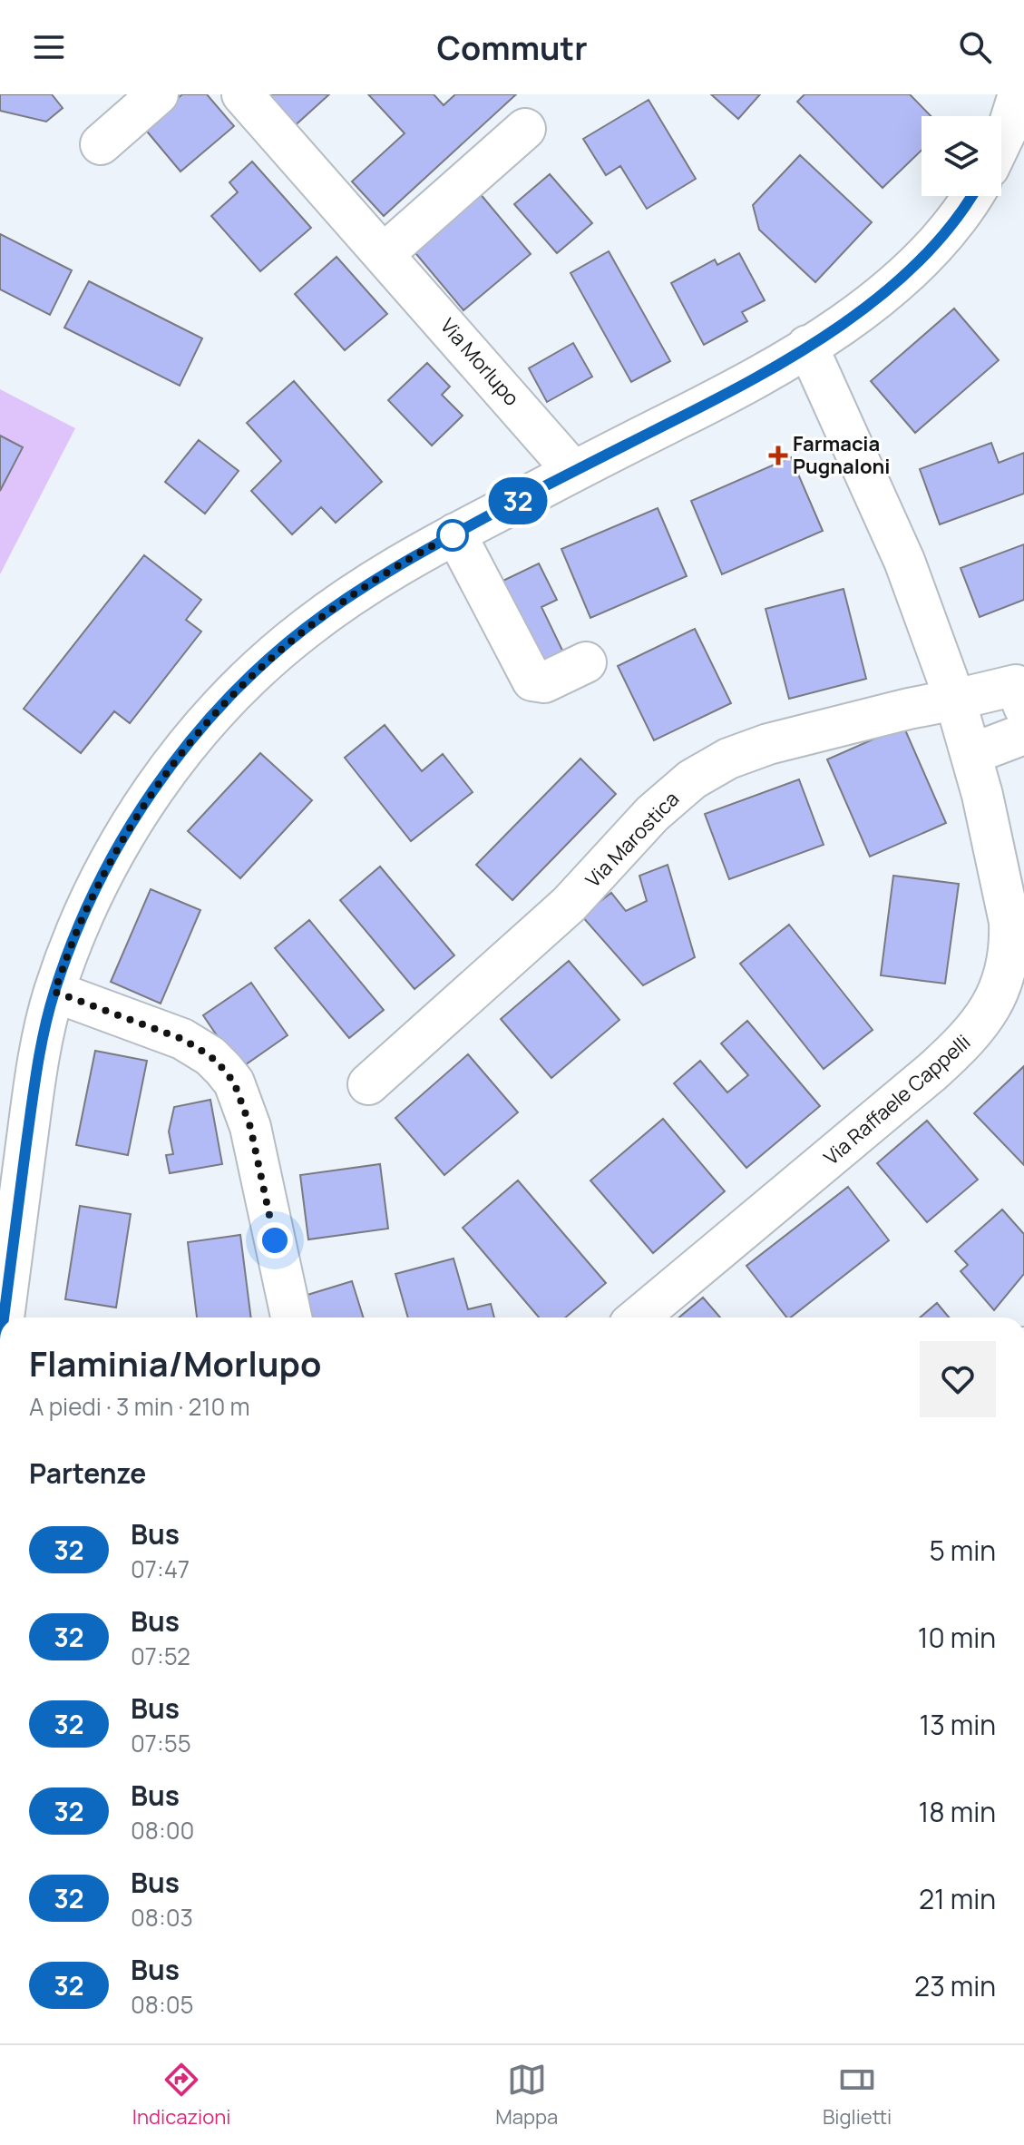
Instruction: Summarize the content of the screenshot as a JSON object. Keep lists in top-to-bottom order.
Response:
{
  "streets": {
    "street": ["Via Morlupo", "Via Marostica", "Via Raffaele Cappelli"]
  },
  "crossings": [
    ["Via Marostica", "Via Raffaele Cappelli"]
  ],
  "places": {
    "health": ["Farmacia Pugnaloni"]
  },
  "lines": ["bus line 32"],
  "page": {
    "header": "Commutr",
    "on_map": "32",
    "heading": [
      ["Flaminia/Morlupo", "A piedi · 3 min · 210 m"],
      "Partenze"
    ],
    "list": [
      {
        "mark": "32",
        "name": "Bus",
        "note": "07:47",
        "value": "5 min"
      },
      {
        "mark": "32",
        "name": "Bus",
        "note": "07:52",
        "value": "10 min"
      },
      {
        "mark": "32",
        "name": "Bus",
        "note": "07:55",
        "value": "13 min"
      },
      {
        "mark": "32",
        "name": "Bus",
        "note": "08:00",
        "value": "18 min"
      },
      {
        "mark": "32",
        "name": "Bus",
        "note": "08:03",
        "value": "21 min"
      },
      {
        "mark": "32",
        "name": "Bus",
        "note": "08:05",
        "value": "23 min"
      }
    ],
    "tabs": ["Indicazioni", "Mappa", "Biglietti"]
  }
}
